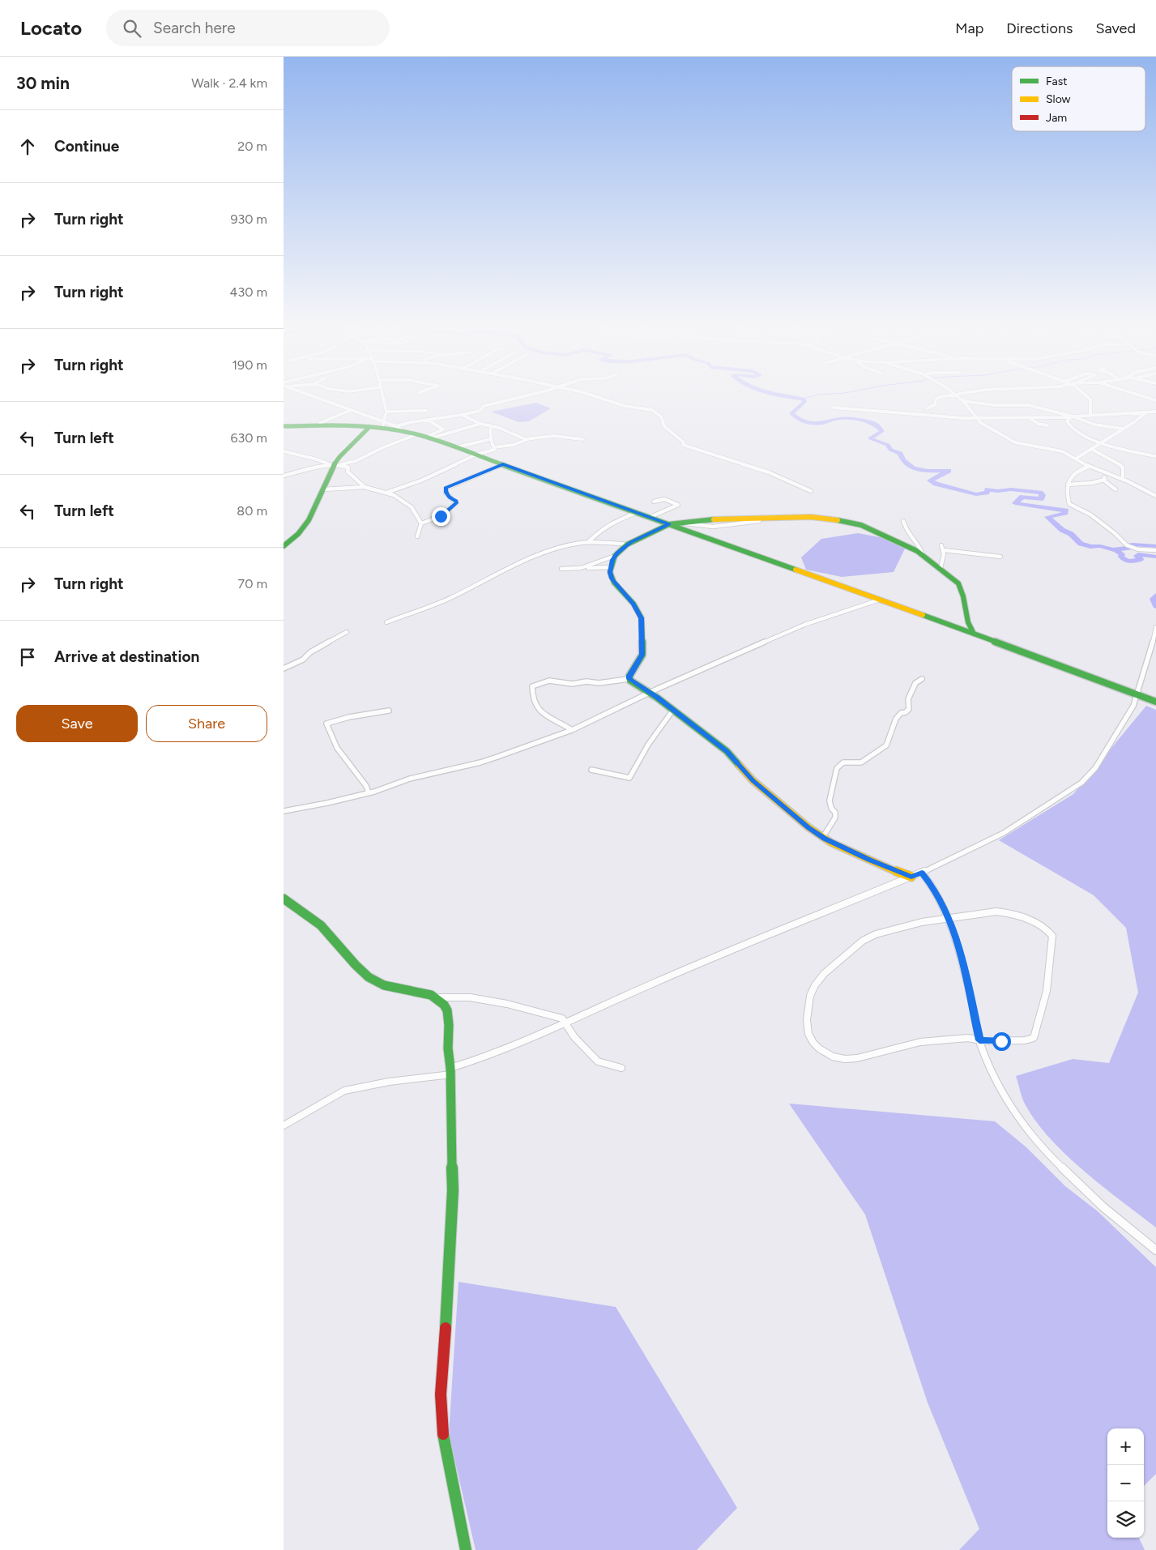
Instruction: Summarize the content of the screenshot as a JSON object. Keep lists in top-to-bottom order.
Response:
{
  "legend": ["Fast", "Slow", "Jam"],
  "page": {
    "header": "Locato",
    "search": "Search here",
    "nav": ["Map", "Directions", "Saved"],
    "heading": ["30 min", "Walk · 2.4 km"],
    "list": [
      ["Continue", "20 m"],
      ["Turn right", "930 m"],
      ["Turn right", "430 m"],
      ["Turn right", "190 m"],
      ["Turn left", "630 m"],
      ["Turn left", "80 m"],
      ["Turn right", "70 m"],
      "Arrive at destination"
    ],
    "buttons": ["Save", "Share"],
    "map_buttons": ["+", "−"]
  }
}
